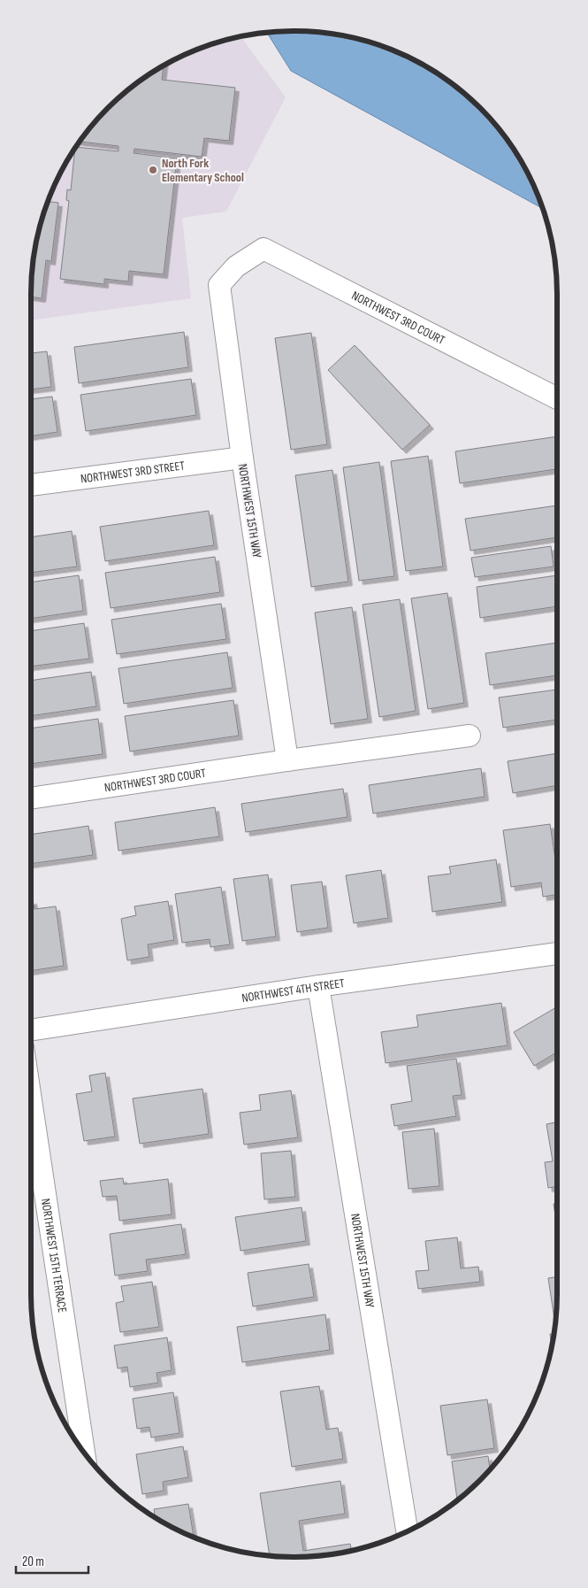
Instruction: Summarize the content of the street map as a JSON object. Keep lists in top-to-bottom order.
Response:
{
  "streets": {
    "street": [
      "NORTHWEST 3RD COURT",
      "NORTHWEST 3RD STREET",
      "NORTHWEST 15TH WAY",
      "NORTHWEST 4TH STREET",
      "NORTHWEST 15TH TERRACE"
    ]
  },
  "crossings": [
    ["NORTHWEST 3RD COURT", "NORTHWEST 15TH WAY"],
    ["NORTHWEST 3RD STREET", "NORTHWEST 15TH WAY"],
    ["NORTHWEST 15TH WAY", "NORTHWEST 4TH STREET"]
  ],
  "places": ["North Fork Elementary School"],
  "scale_bar": "20 m"
}
